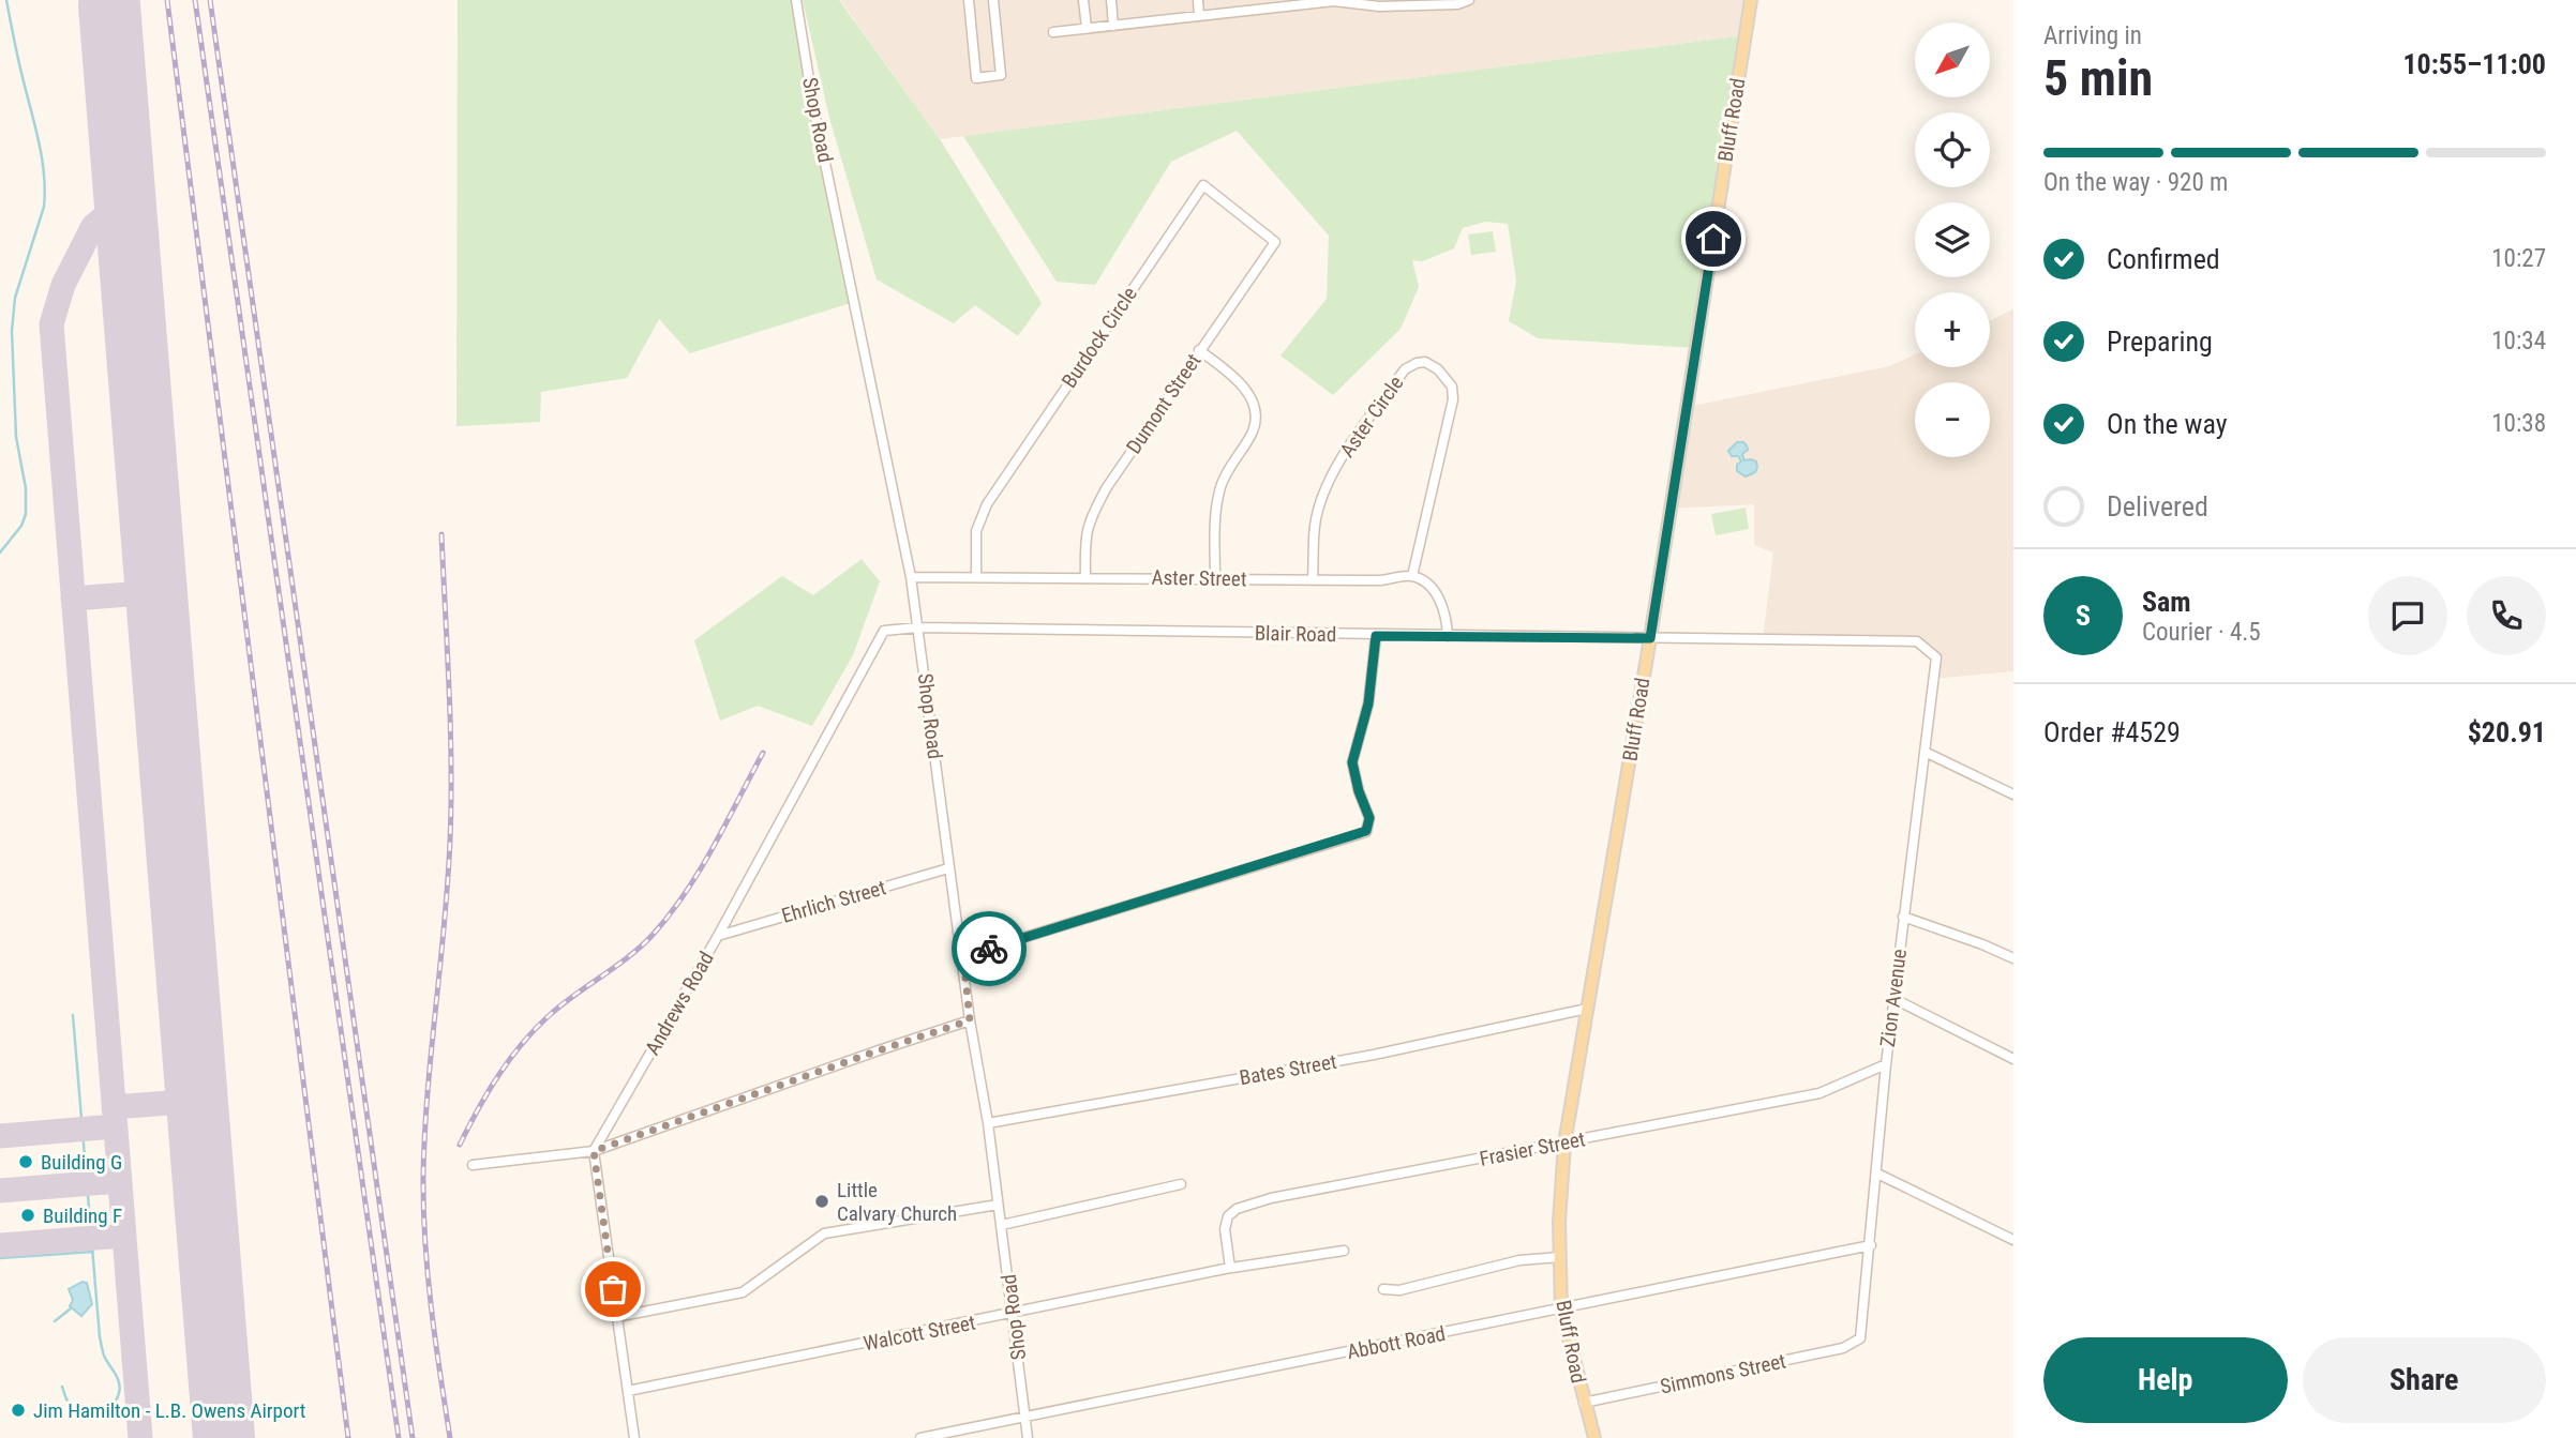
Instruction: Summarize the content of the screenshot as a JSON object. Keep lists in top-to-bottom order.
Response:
{
  "streets": {
    "main road": ["Bluff Road"],
    "street": [
      "Shop Road",
      "Burdock Circle",
      "Dumont Street",
      "Aster Circle",
      "Aster Street",
      "Blair Road",
      "Ehrlich Street",
      "Zion Avenue",
      "Andrews Road",
      "Bates Street",
      "Frasier Street",
      "Walcott Street",
      "Abbott Road",
      "Simmons Street"
    ]
  },
  "crossings": [
    ["Shop Road", "Aster Street"],
    ["Shop Road", "Blair Road"],
    ["Shop Road", "Ehrlich Street"],
    ["Shop Road", "Andrews Road"],
    ["Shop Road", "Bates Street"],
    ["Shop Road", "Walcott Street"],
    ["Shop Road", "Abbott Road"],
    ["Bluff Road", "Blair Road"],
    ["Bluff Road", "Bates Street"],
    ["Bluff Road", "Frasier Street"],
    ["Bluff Road", "Abbott Road"],
    ["Bluff Road", "Simmons Street"],
    ["Burdock Circle", "Dumont Street"],
    ["Burdock Circle", "Aster Street"],
    ["Dumont Street", "Aster Street"],
    ["Aster Circle", "Aster Street"],
    ["Blair Road", "Zion Avenue"],
    ["Blair Road", "Andrews Road"],
    ["Ehrlich Street", "Andrews Road"],
    ["Zion Avenue", "Frasier Street"],
    ["Zion Avenue", "Abbott Road"],
    ["Zion Avenue", "Simmons Street"],
    ["Frasier Street", "Walcott Street"]
  ],
  "places": [
    "Building G",
    "Little Calvary Church",
    "Building F",
    "Jim Hamilton - L.B. Owens Airport"
  ],
  "north": "bottom left",
  "page": {
    "heading": ["5 min", "Arriving in", "10:55–11:00"],
    "panel": [
      "Sam",
      "Courier · 4.5",
      "Order #4529",
      "$20.91"
    ],
    "map_buttons": ["+", "−"],
    "bar": "On the way · 920 m",
    "list": [
      ["Confirmed", "10:27"],
      ["Preparing", "10:34"],
      ["On the way", "10:38"],
      "Delivered"
    ],
    "round": "S",
    "buttons": ["Help", "Share"]
  }
}
